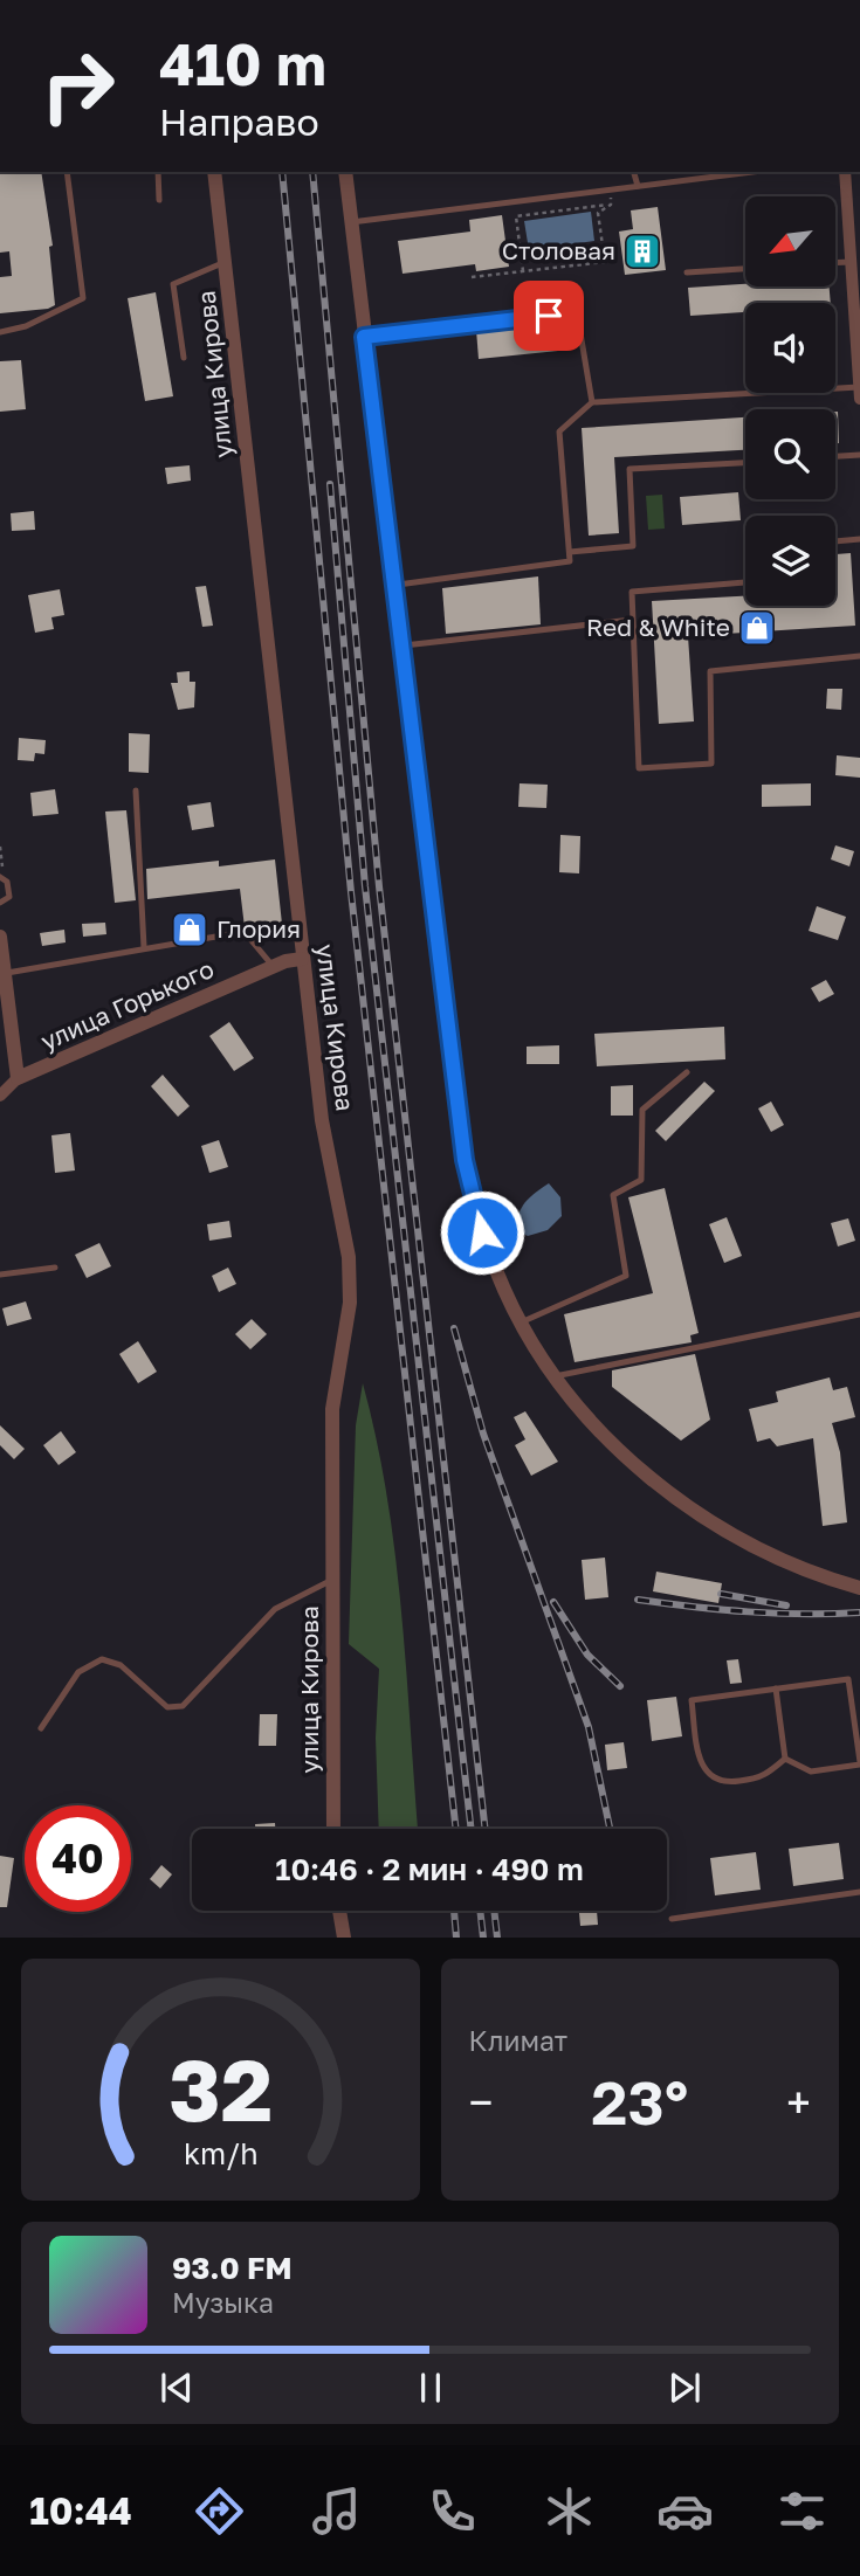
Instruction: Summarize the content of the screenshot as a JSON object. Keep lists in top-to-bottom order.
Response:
{
  "streets": {
    "street": ["улица Кирова", "улица Горького"]
  },
  "crossings": [
    ["улица Кирова", "улица Горького"]
  ],
  "places": {
    "building": ["Столовая"],
    "shop": ["Red & White", "Глория"]
  },
  "north": "bottom left",
  "page": {
    "turn": ["410 m", "Направо"],
    "limit": "40",
    "trip": "10:46 · 2 мин · 490 m",
    "tile": "Климат",
    "heat": ["−", "23°", "+"],
    "song": ["93.0 FM", "Музыка"],
    "tabs": "10:44",
    "gauge": ["32", "km/h"]
  }
}
